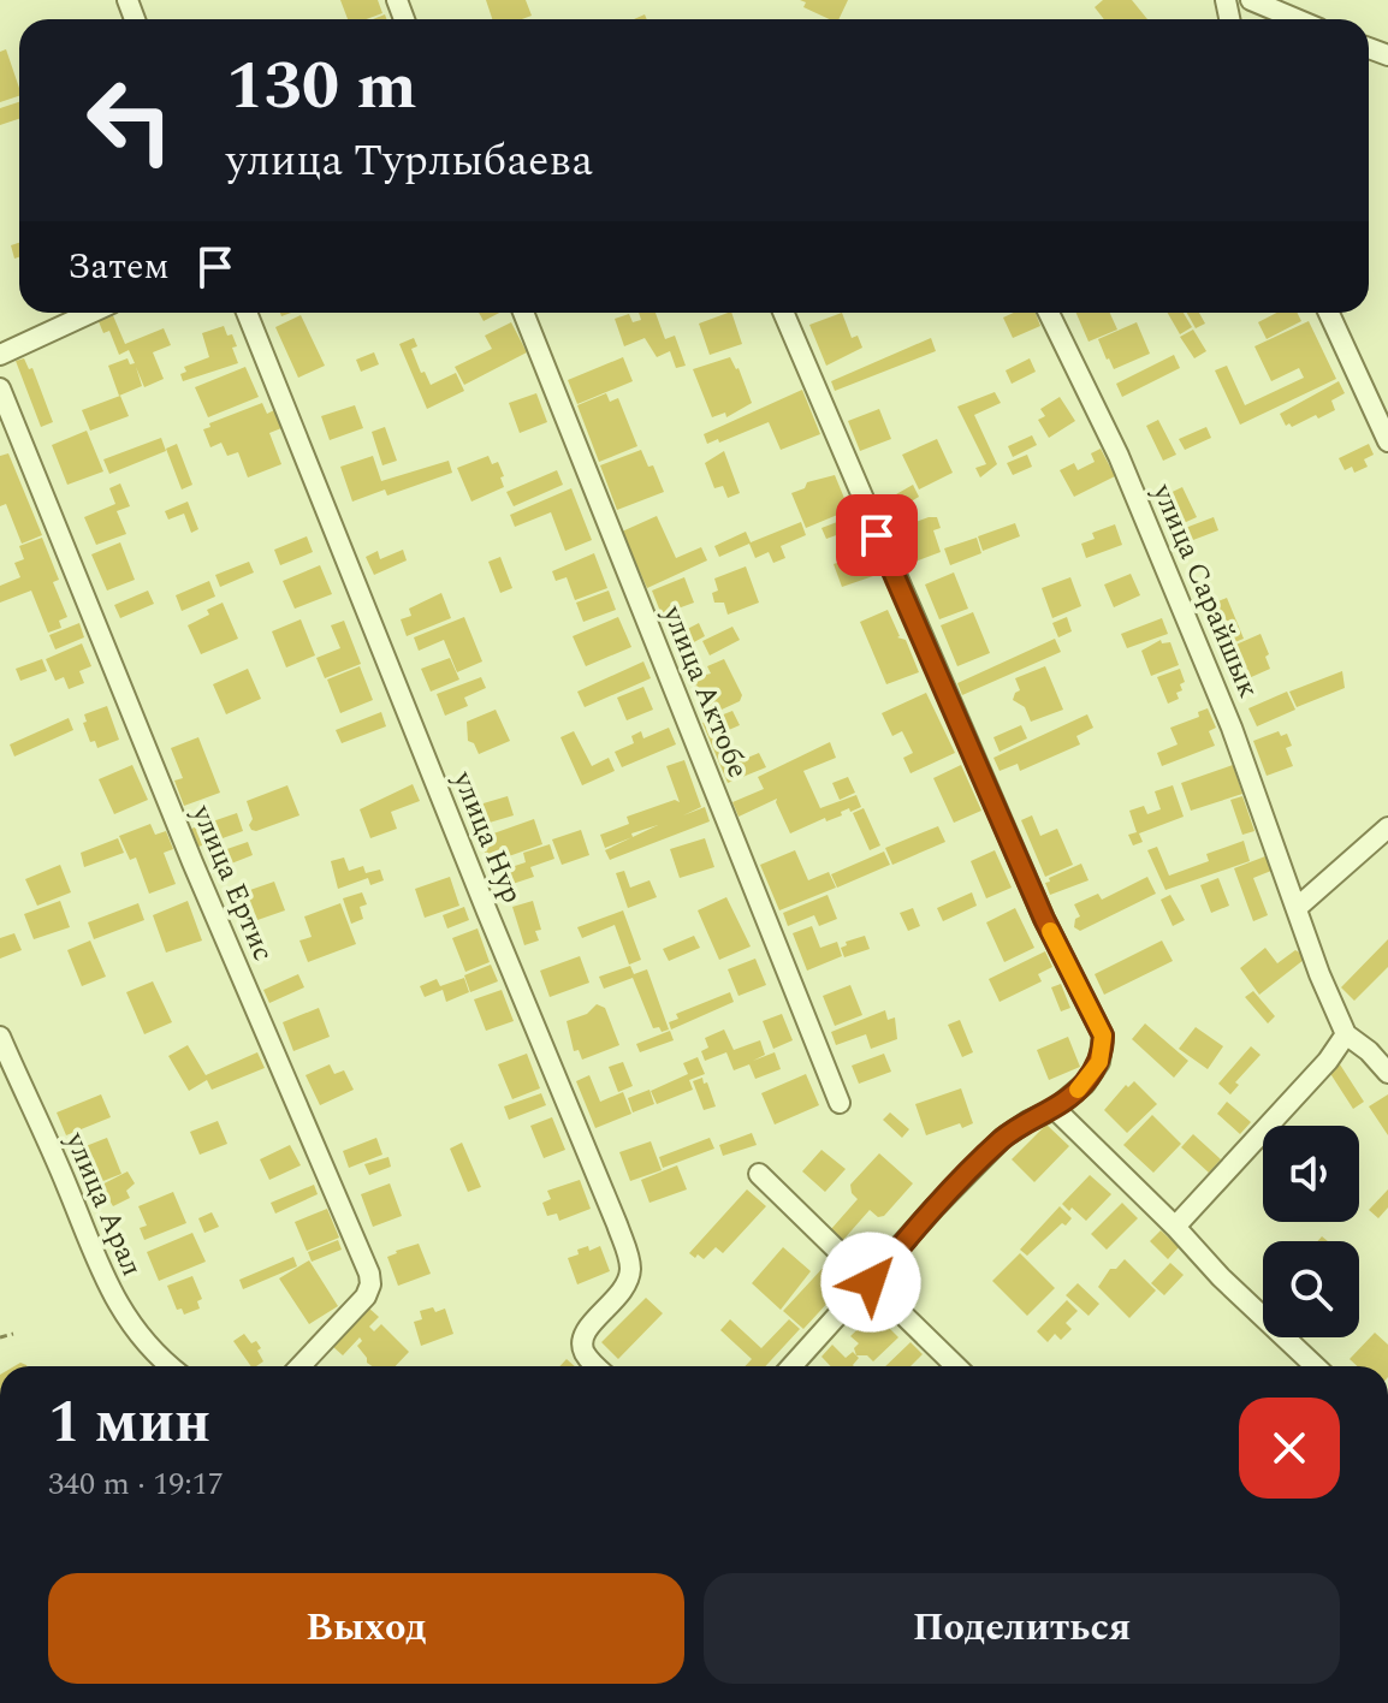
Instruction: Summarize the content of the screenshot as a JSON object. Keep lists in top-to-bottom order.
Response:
{
  "streets": {
    "street": [
      "улица Сарайшык",
      "улица Актобе",
      "улица Нур",
      "улица Ертис",
      "улица Арал"
    ]
  },
  "page": {
    "turn": ["130 m", "улица Турлыбаева"],
    "then": "Затем",
    "heading": ["1 мин", "340 m · 19:17"],
    "buttons": ["Выход", "Поделиться"]
  }
}
